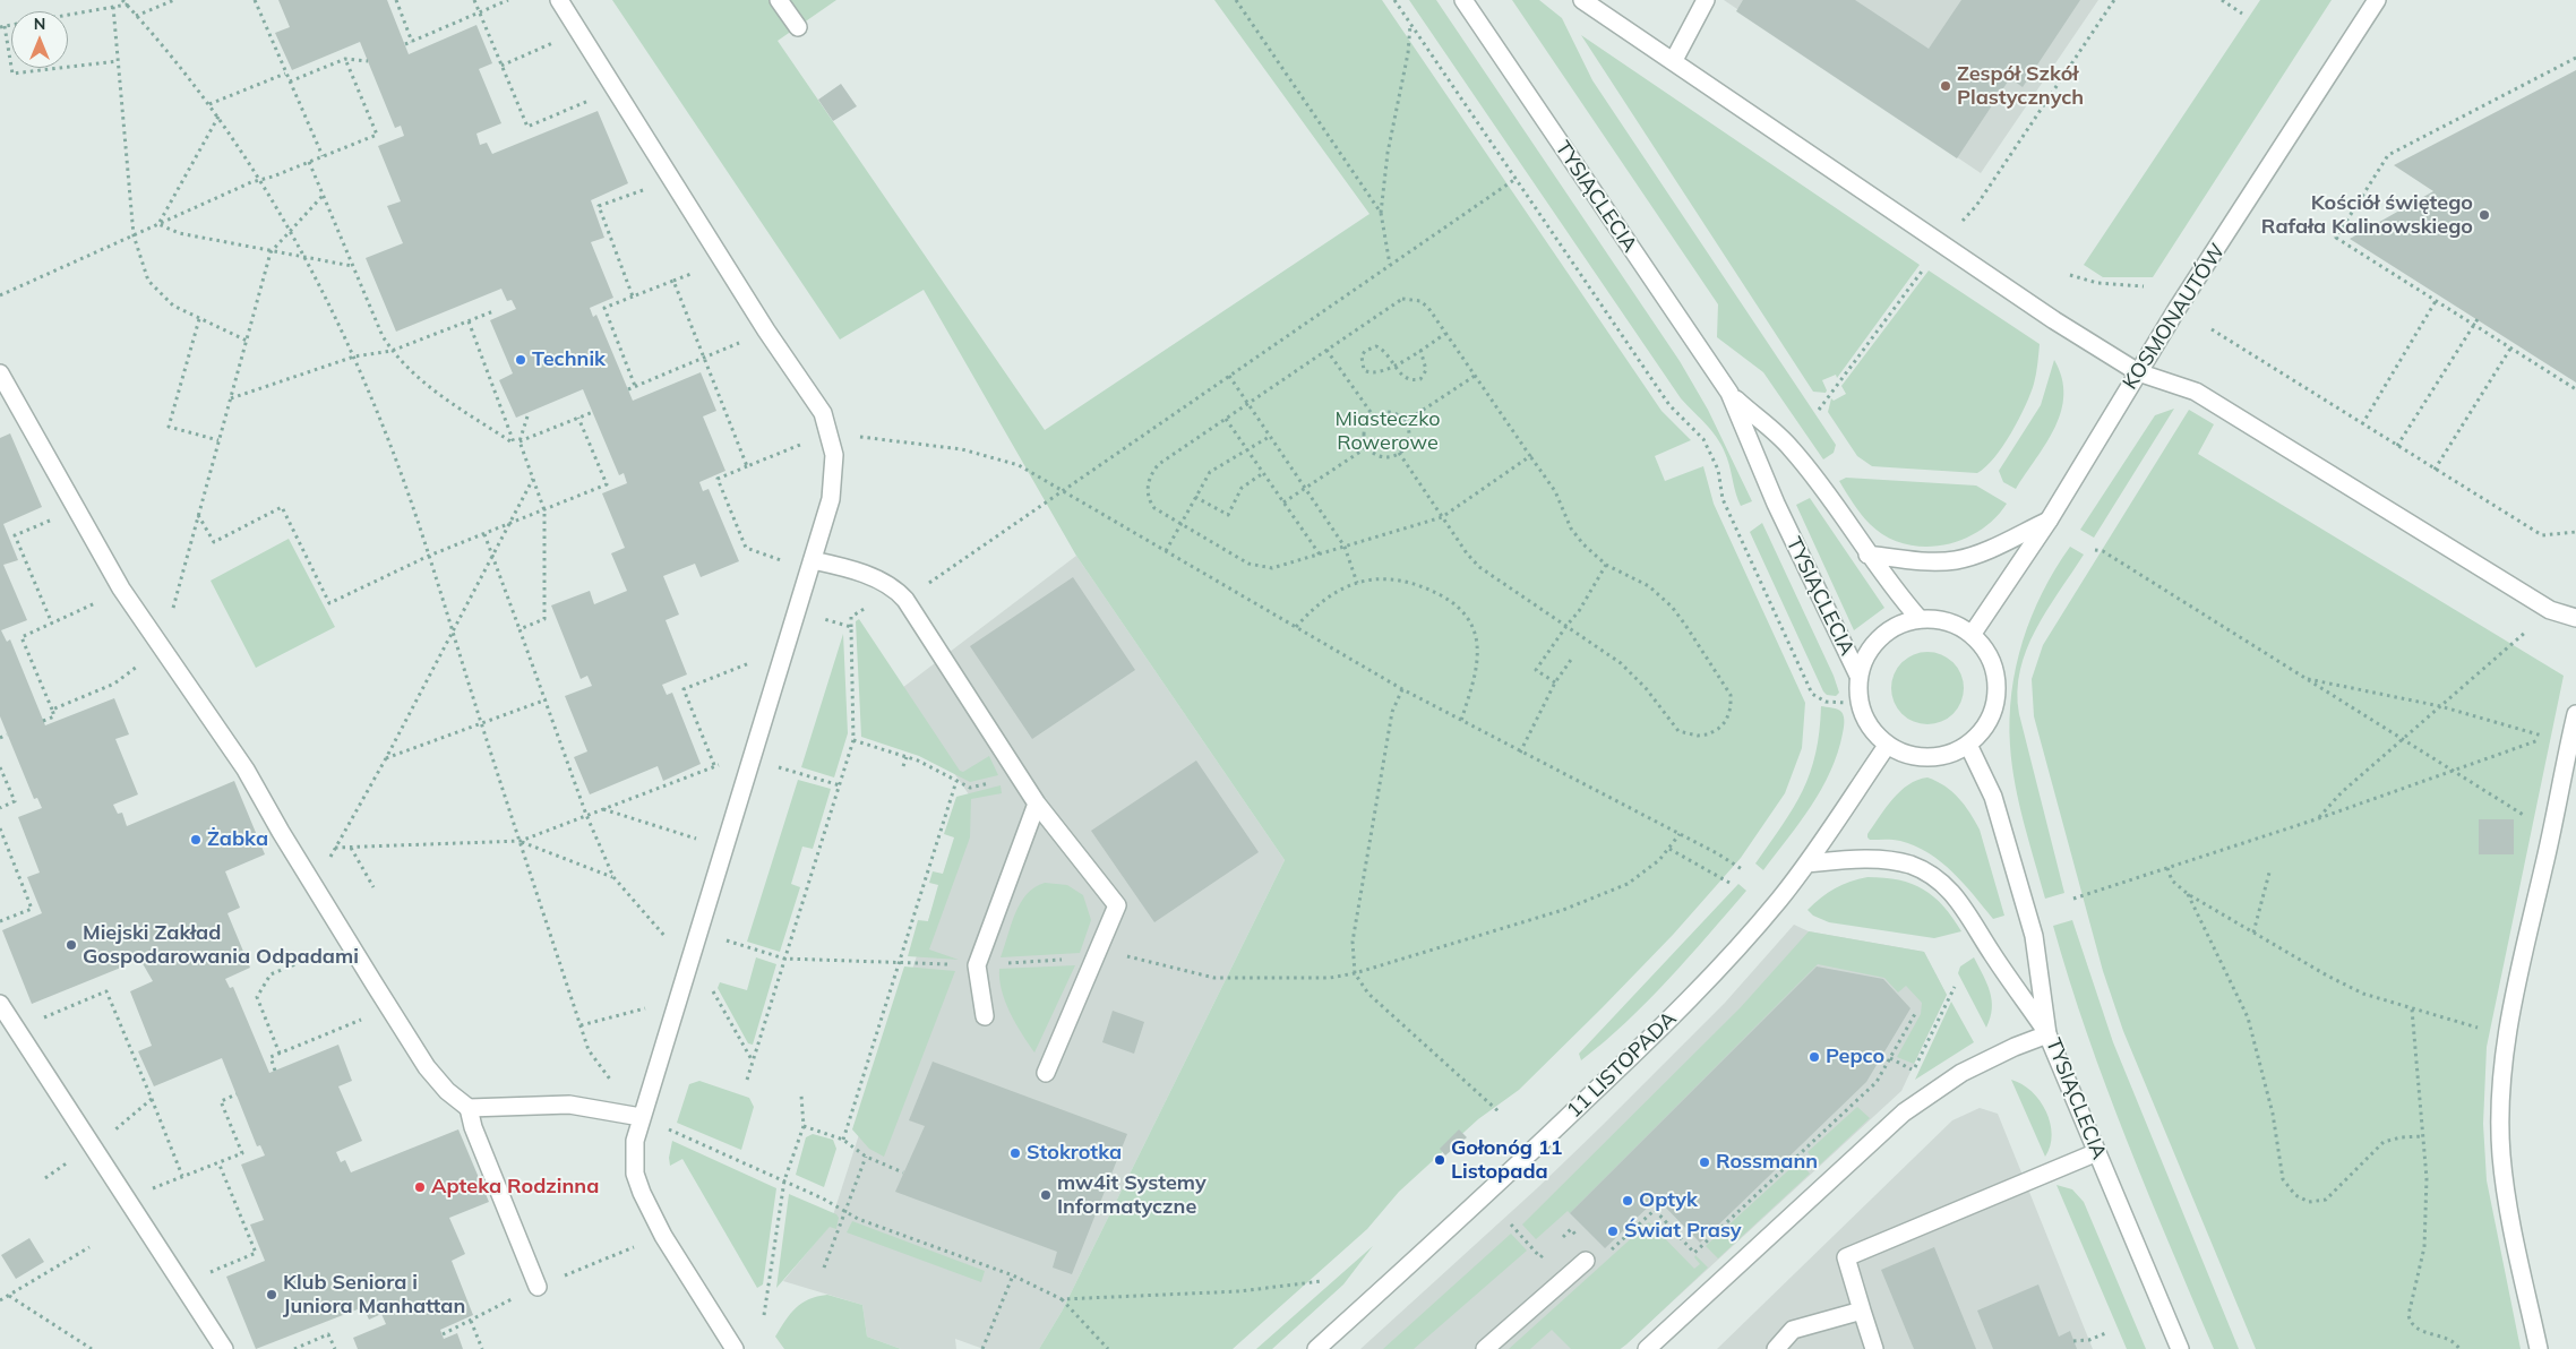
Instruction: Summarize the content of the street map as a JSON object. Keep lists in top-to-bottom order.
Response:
{
  "streets": {
    "street": ["TYSIĄCLECIA", "KOSMONAUTÓW", "11 LISTOPADA"]
  },
  "crossings": [
    ["TYSIĄCLECIA", "KOSMONAUTÓW"],
    ["TYSIĄCLECIA", "11 LISTOPADA"],
    ["KOSMONAUTÓW", "11 LISTOPADA"]
  ],
  "parks": ["Miasteczko Rowerowe"],
  "places": [
    "Zespół Szkół Plastycznych",
    "Kościół świętego Rafała Kalinowskiego",
    "Technik",
    "Żabka",
    "Miejski Zakład Gospodarowania Odpadami",
    "Pepco",
    "Stokrotka",
    "Gołonóg 11 Listopada",
    "Rossmann",
    "Apteka Rodzinna",
    "mw4it Systemy Informatyczne",
    "Optyk",
    "Świat Prasy",
    "Klub Seniora i Juniora Manhattan"
  ],
  "north": "top"
}
